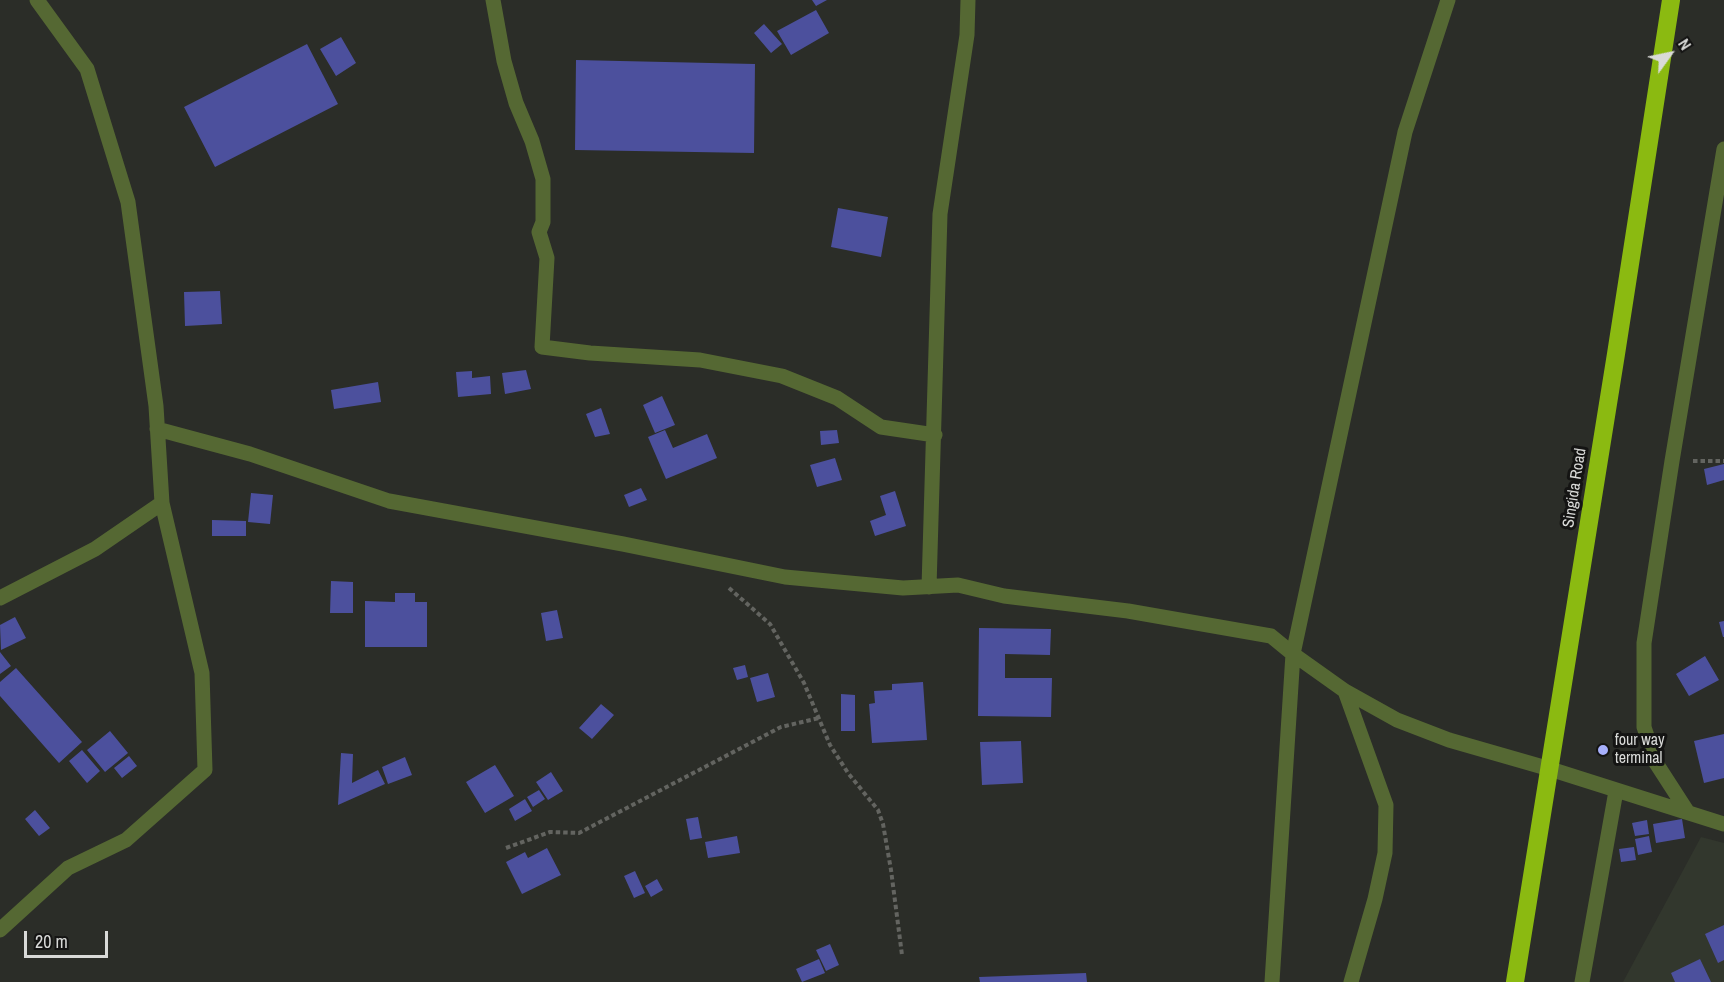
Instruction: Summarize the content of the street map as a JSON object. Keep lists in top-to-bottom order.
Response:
{
  "streets": {
    "highway": ["Singida Road"]
  },
  "places": ["four way terminal"],
  "scale_bar": "20 m",
  "north": "top right"
}
